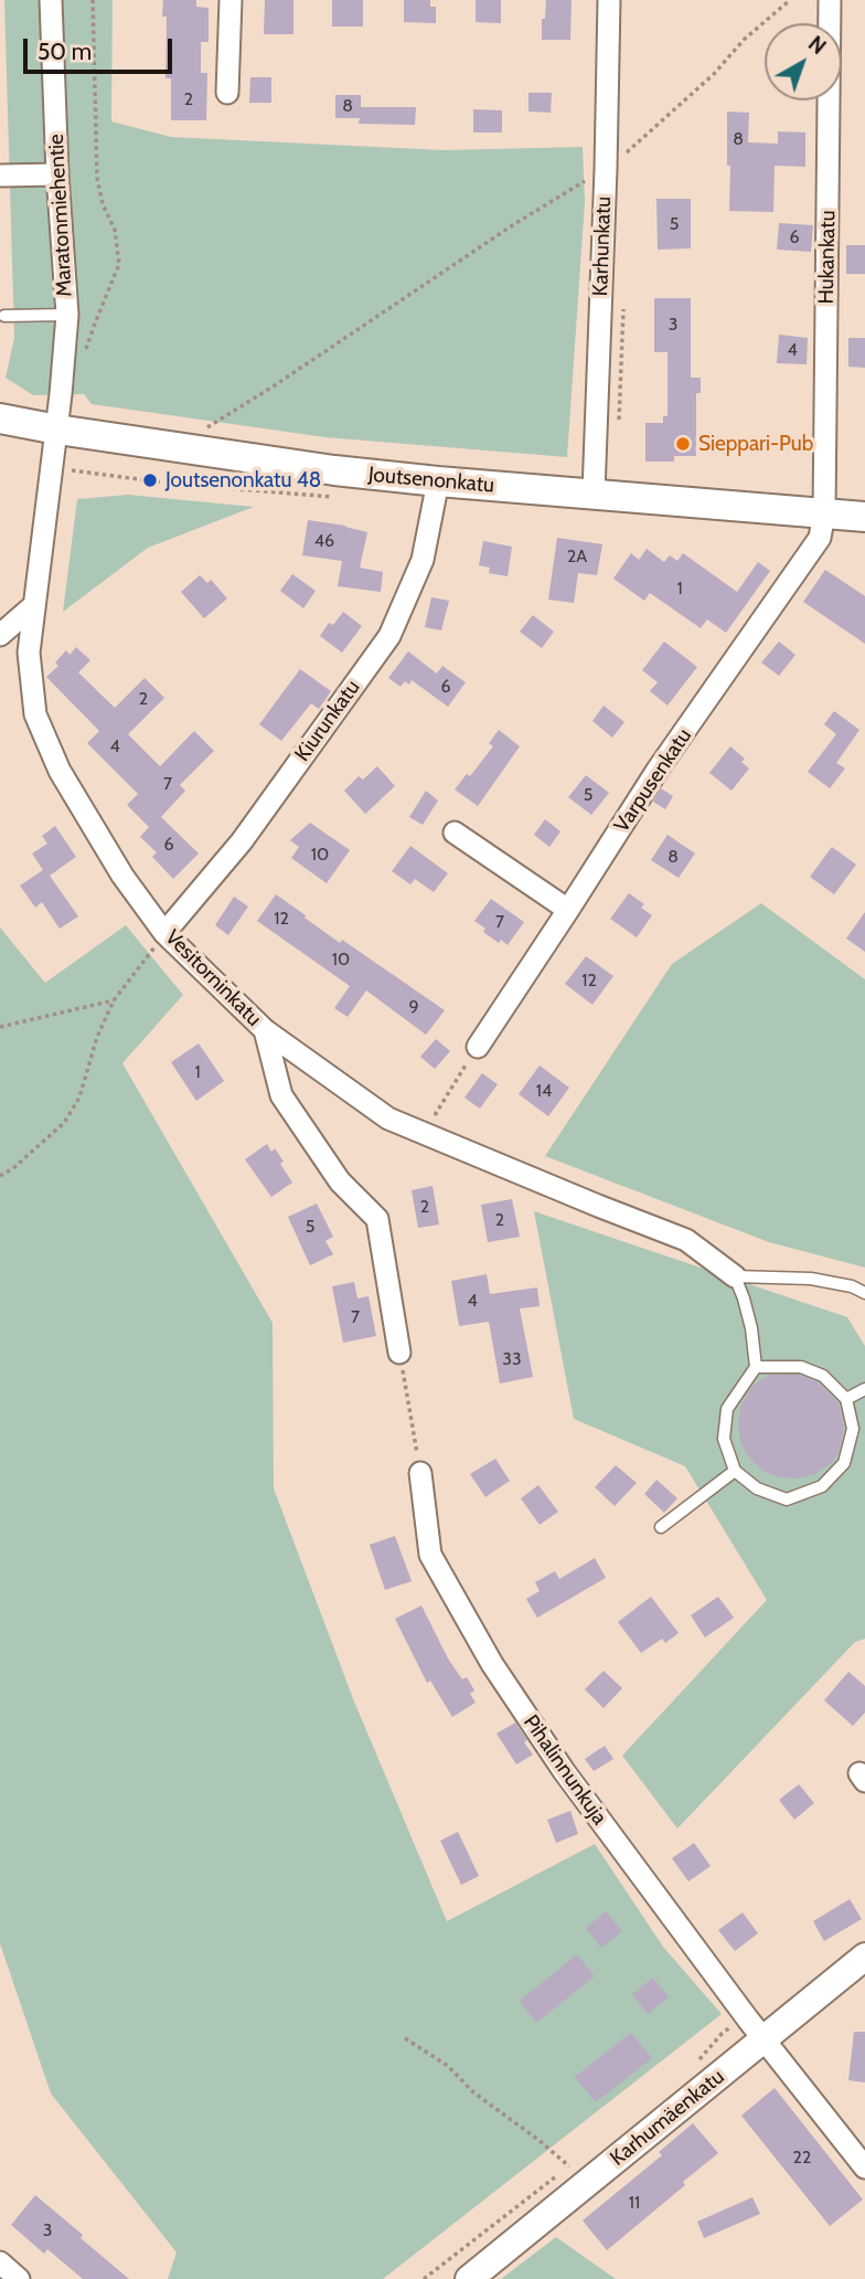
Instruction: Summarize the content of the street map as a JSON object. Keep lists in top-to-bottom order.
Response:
{
  "streets": {
    "main road": ["Joutsenonkatu"],
    "street": [
      "Maratonmiehentie",
      "Karhunkatu",
      "Hukankatu",
      "Kiurunkatu",
      "Varpusenkatu",
      "Vesitorninkatu",
      "Pihalinnunkuja",
      "Karhumäenkatu"
    ]
  },
  "crossings": [
    ["Maratonmiehentie", "Joutsenonkatu"],
    ["Maratonmiehentie", "Vesitorninkatu"],
    ["Karhunkatu", "Joutsenonkatu"],
    ["Hukankatu", "Joutsenonkatu"],
    ["Hukankatu", "Varpusenkatu"],
    ["Joutsenonkatu", "Kiurunkatu"],
    ["Joutsenonkatu", "Varpusenkatu"],
    ["Joutsenonkatu", "Vesitorninkatu"],
    ["Kiurunkatu", "Vesitorninkatu"],
    ["Pihalinnunkuja", "Karhumäenkatu"]
  ],
  "places": ["Sieppari-Pub", "Joutsenonkatu 48"],
  "house_numbers": [
    "2",
    "8",
    "8",
    "5",
    "6",
    "3",
    "4",
    "46",
    "2A",
    "1",
    "6",
    "2",
    "4",
    "7",
    "5",
    "6",
    "10",
    "8",
    "12",
    "7",
    "10",
    "12",
    "9",
    "1",
    "14",
    "2",
    "2",
    "5",
    "4",
    "7",
    "33",
    "22",
    "11",
    "3"
  ],
  "scale_bar": "50 m",
  "north": "top right"
}
